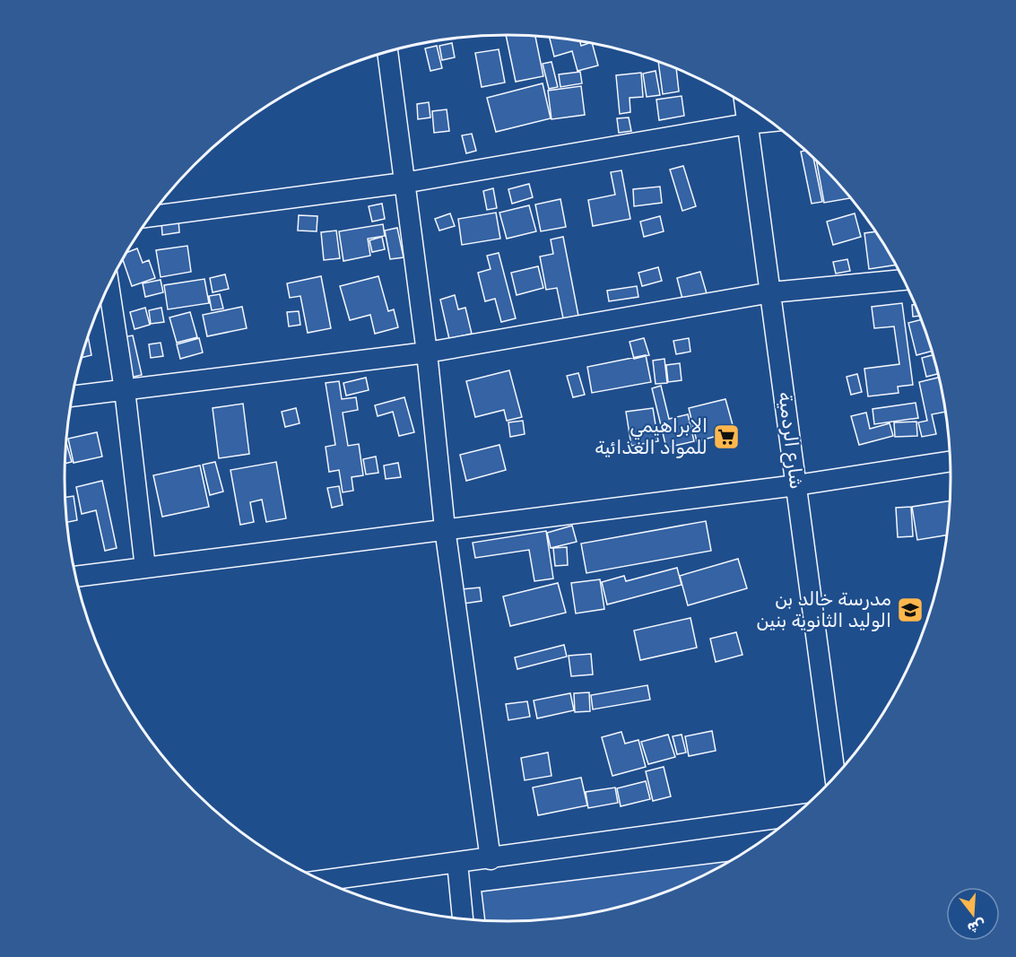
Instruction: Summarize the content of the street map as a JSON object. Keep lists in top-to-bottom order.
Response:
{
  "streets": {
    "street": ["شارع الردمية"]
  },
  "places": {
    "supermarket": ["الابراهيمي للمواد الغذائية"],
    "school or university": ["مدرسة خالد بن الوليد الثانوية بنين"]
  },
  "north": "bottom"
}
